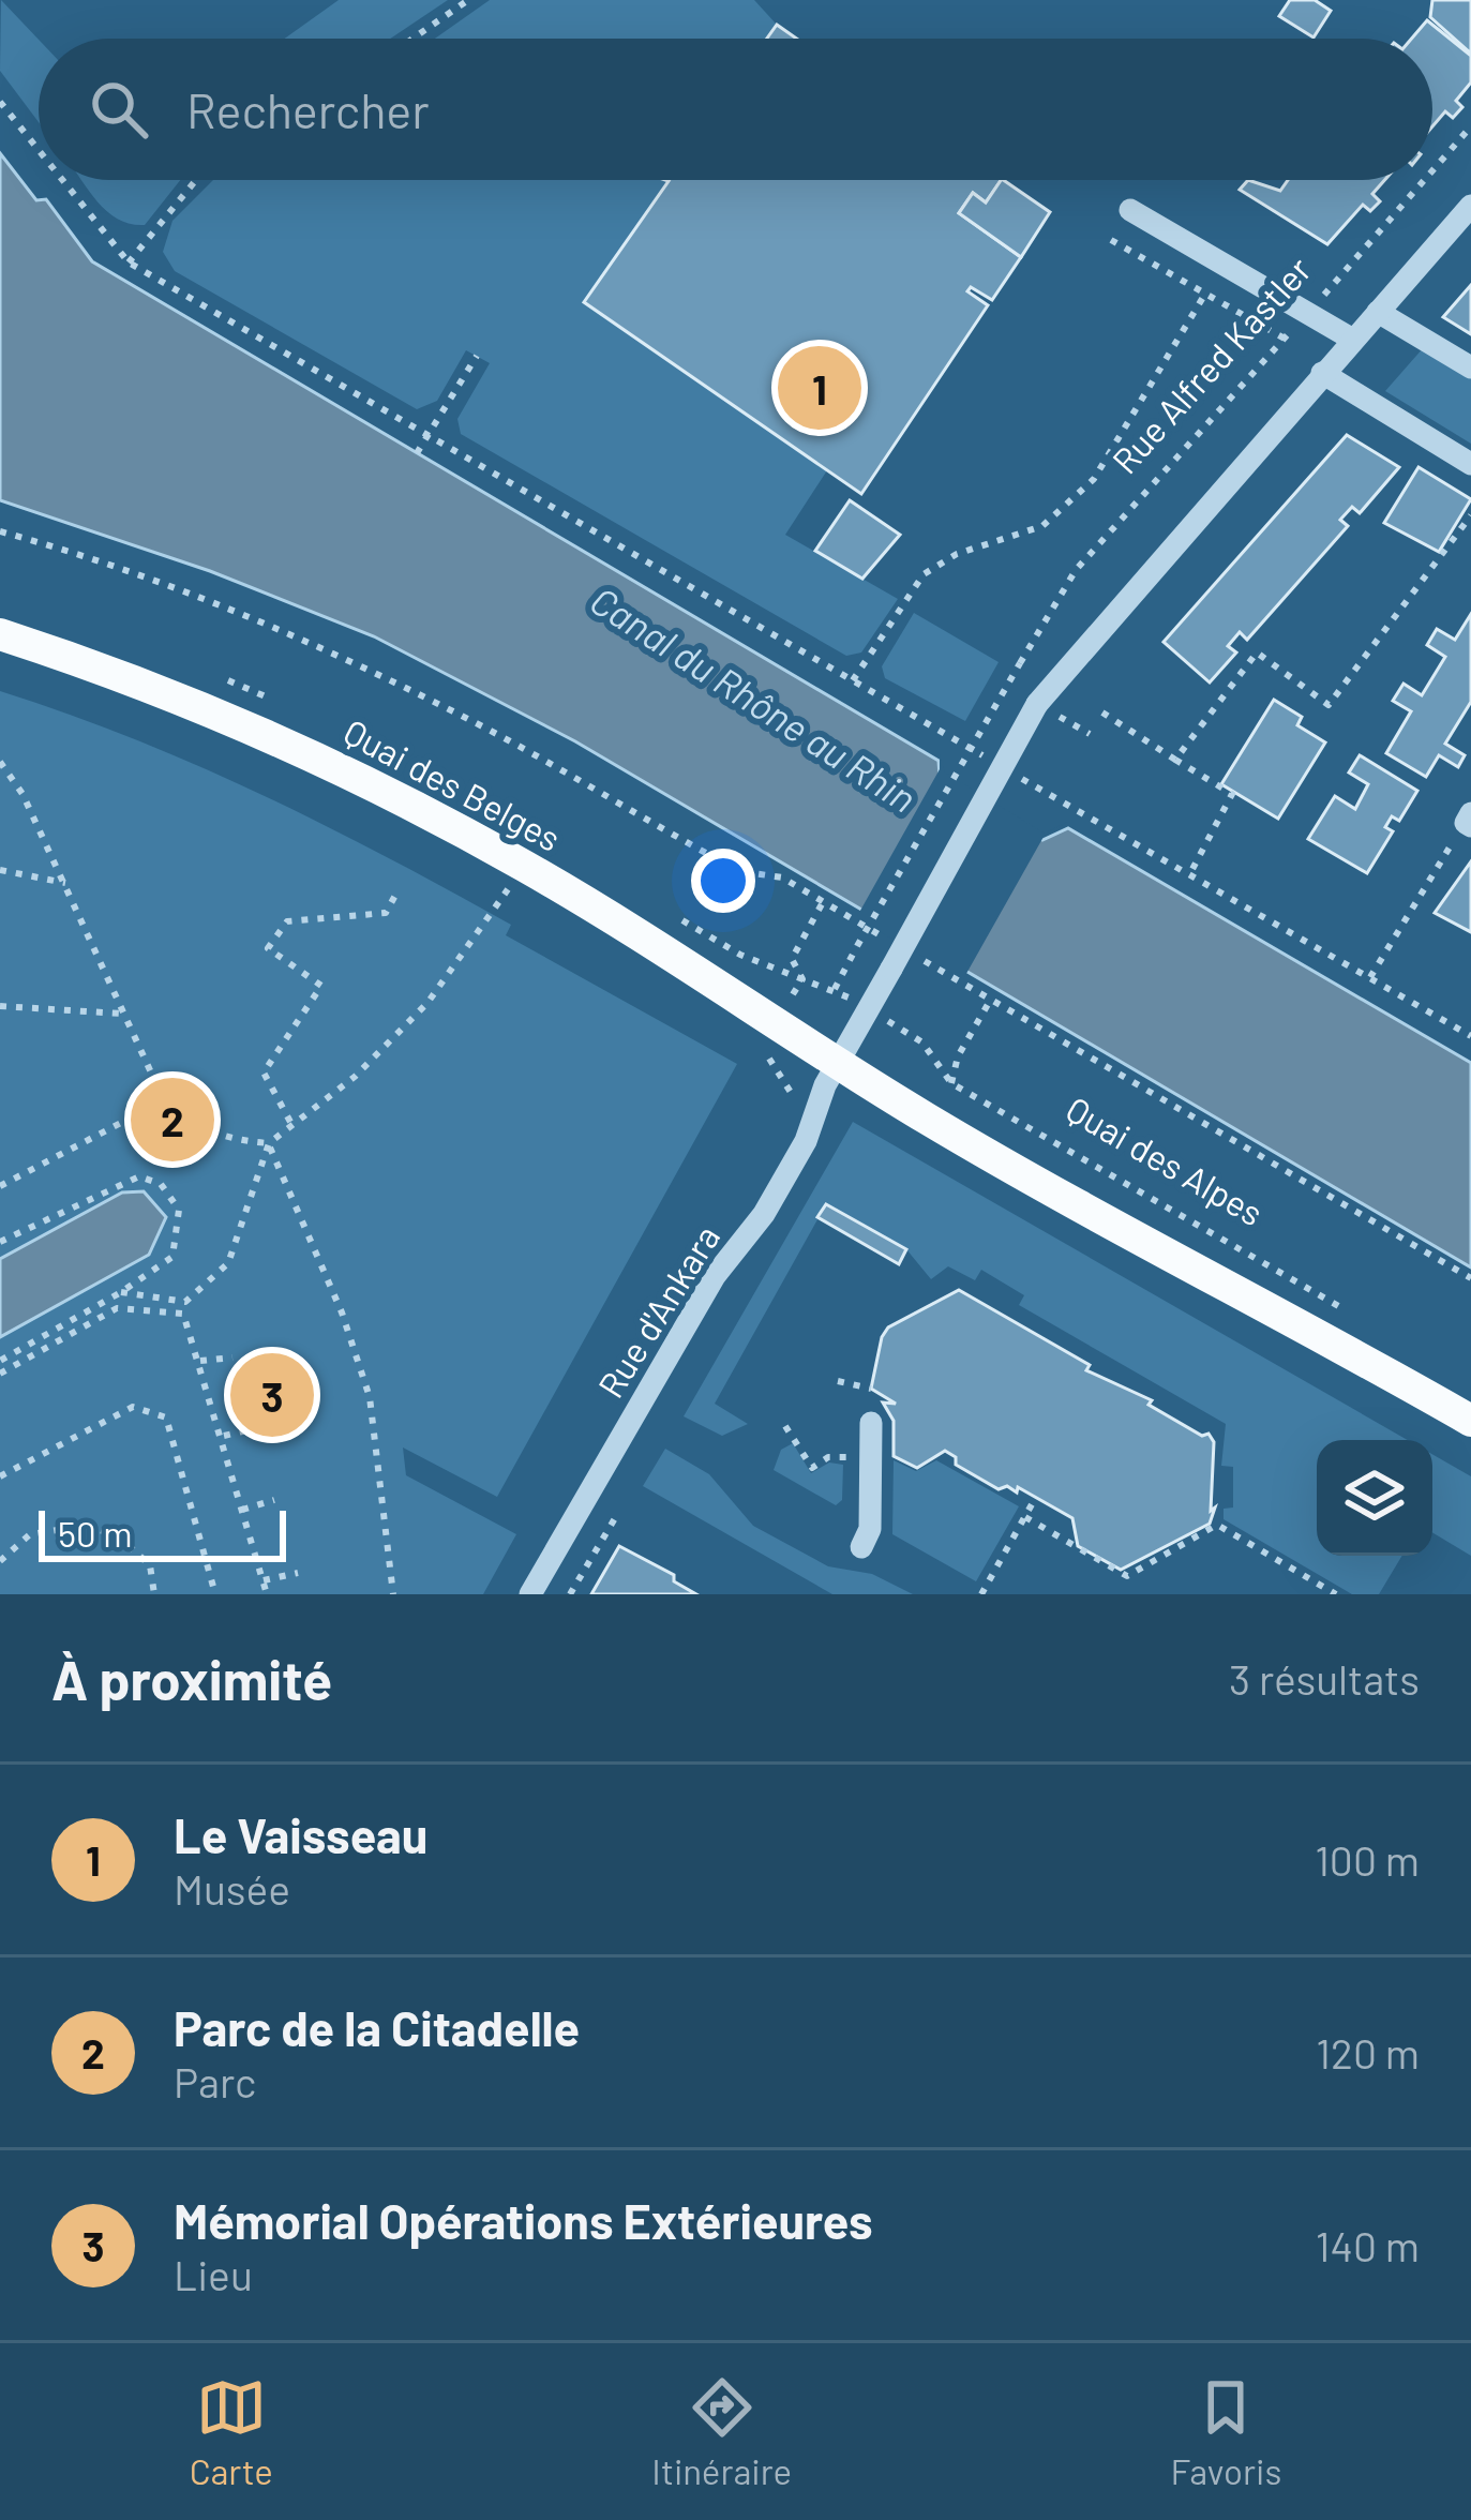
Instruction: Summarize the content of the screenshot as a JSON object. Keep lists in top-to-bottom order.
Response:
{
  "streets": {
    "main road": ["Quai des Belges"],
    "street": ["Rue d'Ankara"],
    "path": ["Rue Alfred Kastler", "Quai des Alpes"]
  },
  "crossings": [
    ["Rue Alfred Kastler", "Quai des Alpes"],
    ["Quai des Belges", "Rue d'Ankara"]
  ],
  "water": ["Canal du Rhône au Rhin"],
  "scale_bar": "50 m",
  "page": {
    "search": "Rechercher",
    "pins": ["1", "2", "3"],
    "scale": "50 m",
    "heading": ["À proximité", "3 résultats"],
    "list": [
      {
        "mark": "1",
        "name": "Le Vaisseau",
        "note": "Musée",
        "value": "100 m"
      },
      {
        "mark": "2",
        "name": "Parc de la Citadelle",
        "note": "Parc",
        "value": "120 m"
      },
      {
        "mark": "3",
        "name": "Mémorial Opérations Extérieures",
        "note": "Lieu",
        "value": "140 m"
      }
    ],
    "nav": ["Carte", "Itinéraire", "Favoris"]
  }
}
